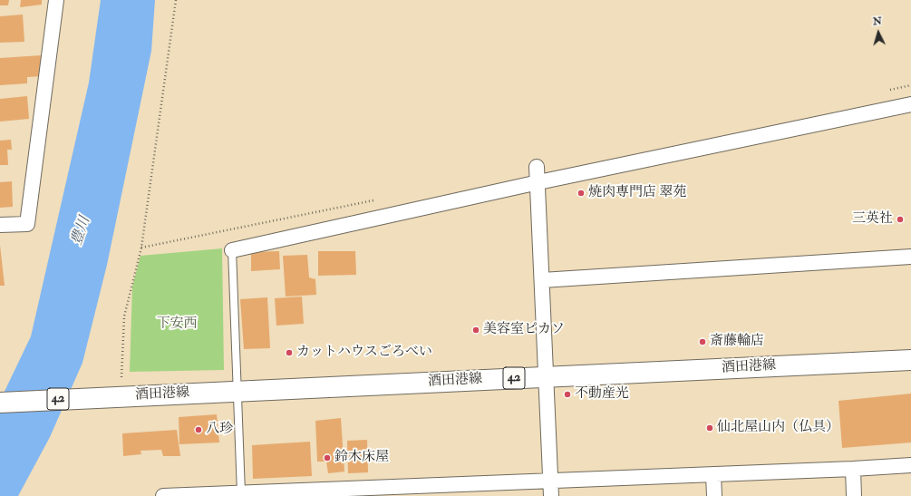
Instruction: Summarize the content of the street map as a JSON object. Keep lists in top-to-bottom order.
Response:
{
  "streets": {
    "main road": ["酒田港線", "42"]
  },
  "water": ["豊川"],
  "parks": ["下安西"],
  "places": [
    "焼肉専門店 翠苑",
    "三英社",
    "美容室ピカソ",
    "斎藤輪店",
    "カットハウスごろべい",
    "不動産光",
    "仙北屋山内（仏具）",
    "八珍",
    "鈴木床屋"
  ],
  "north": "top"
}
